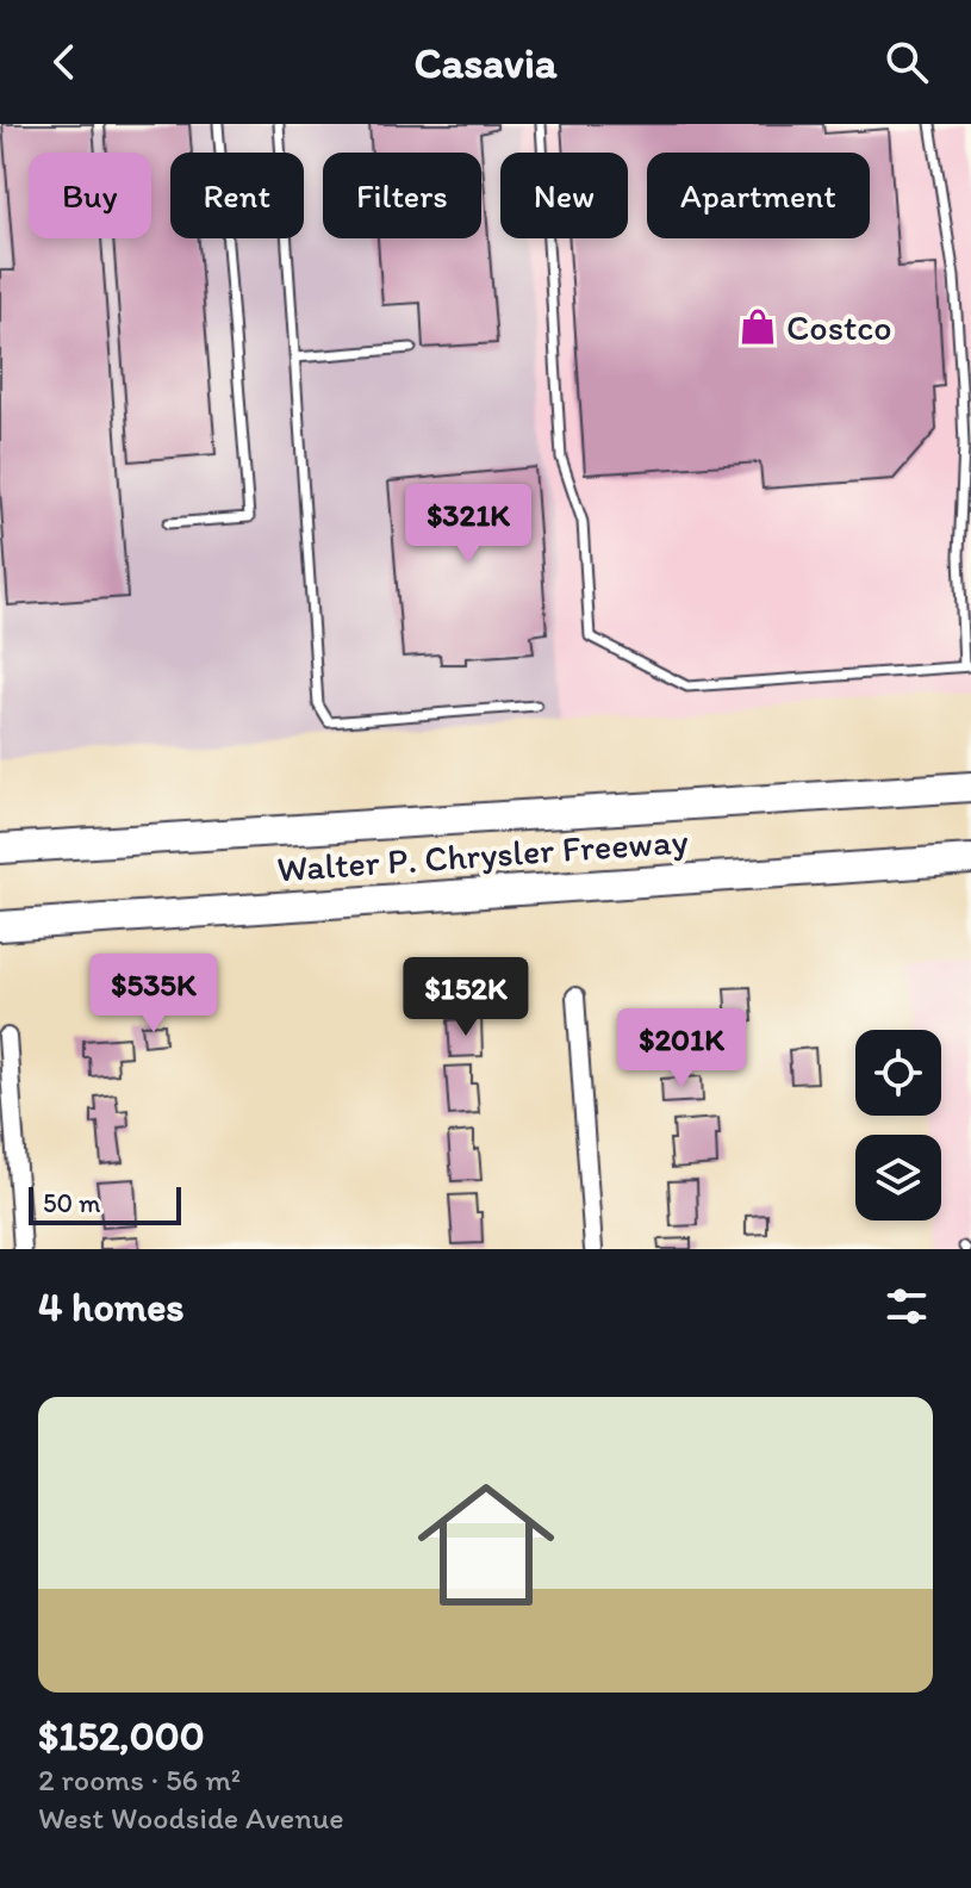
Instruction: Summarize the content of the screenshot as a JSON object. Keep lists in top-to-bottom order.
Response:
{
  "streets": {
    "highway": ["Walter P. Chrysler Freeway"]
  },
  "places": {
    "shop": ["Costco"]
  },
  "scale_bar": "50 m",
  "page": {
    "header": "Casavia",
    "chip": [
      "Buy",
      "Rent",
      "Filters",
      "New",
      "Apartment"
    ],
    "price": [
      "$321K",
      "$535K",
      "$152K",
      "$201K"
    ],
    "scale": "50 m",
    "heading": "4 homes",
    "list": [
      {
        "name": "$152,000",
        "note": "2 rooms · 56 m² · West Woodside Avenue"
      }
    ]
  }
}
